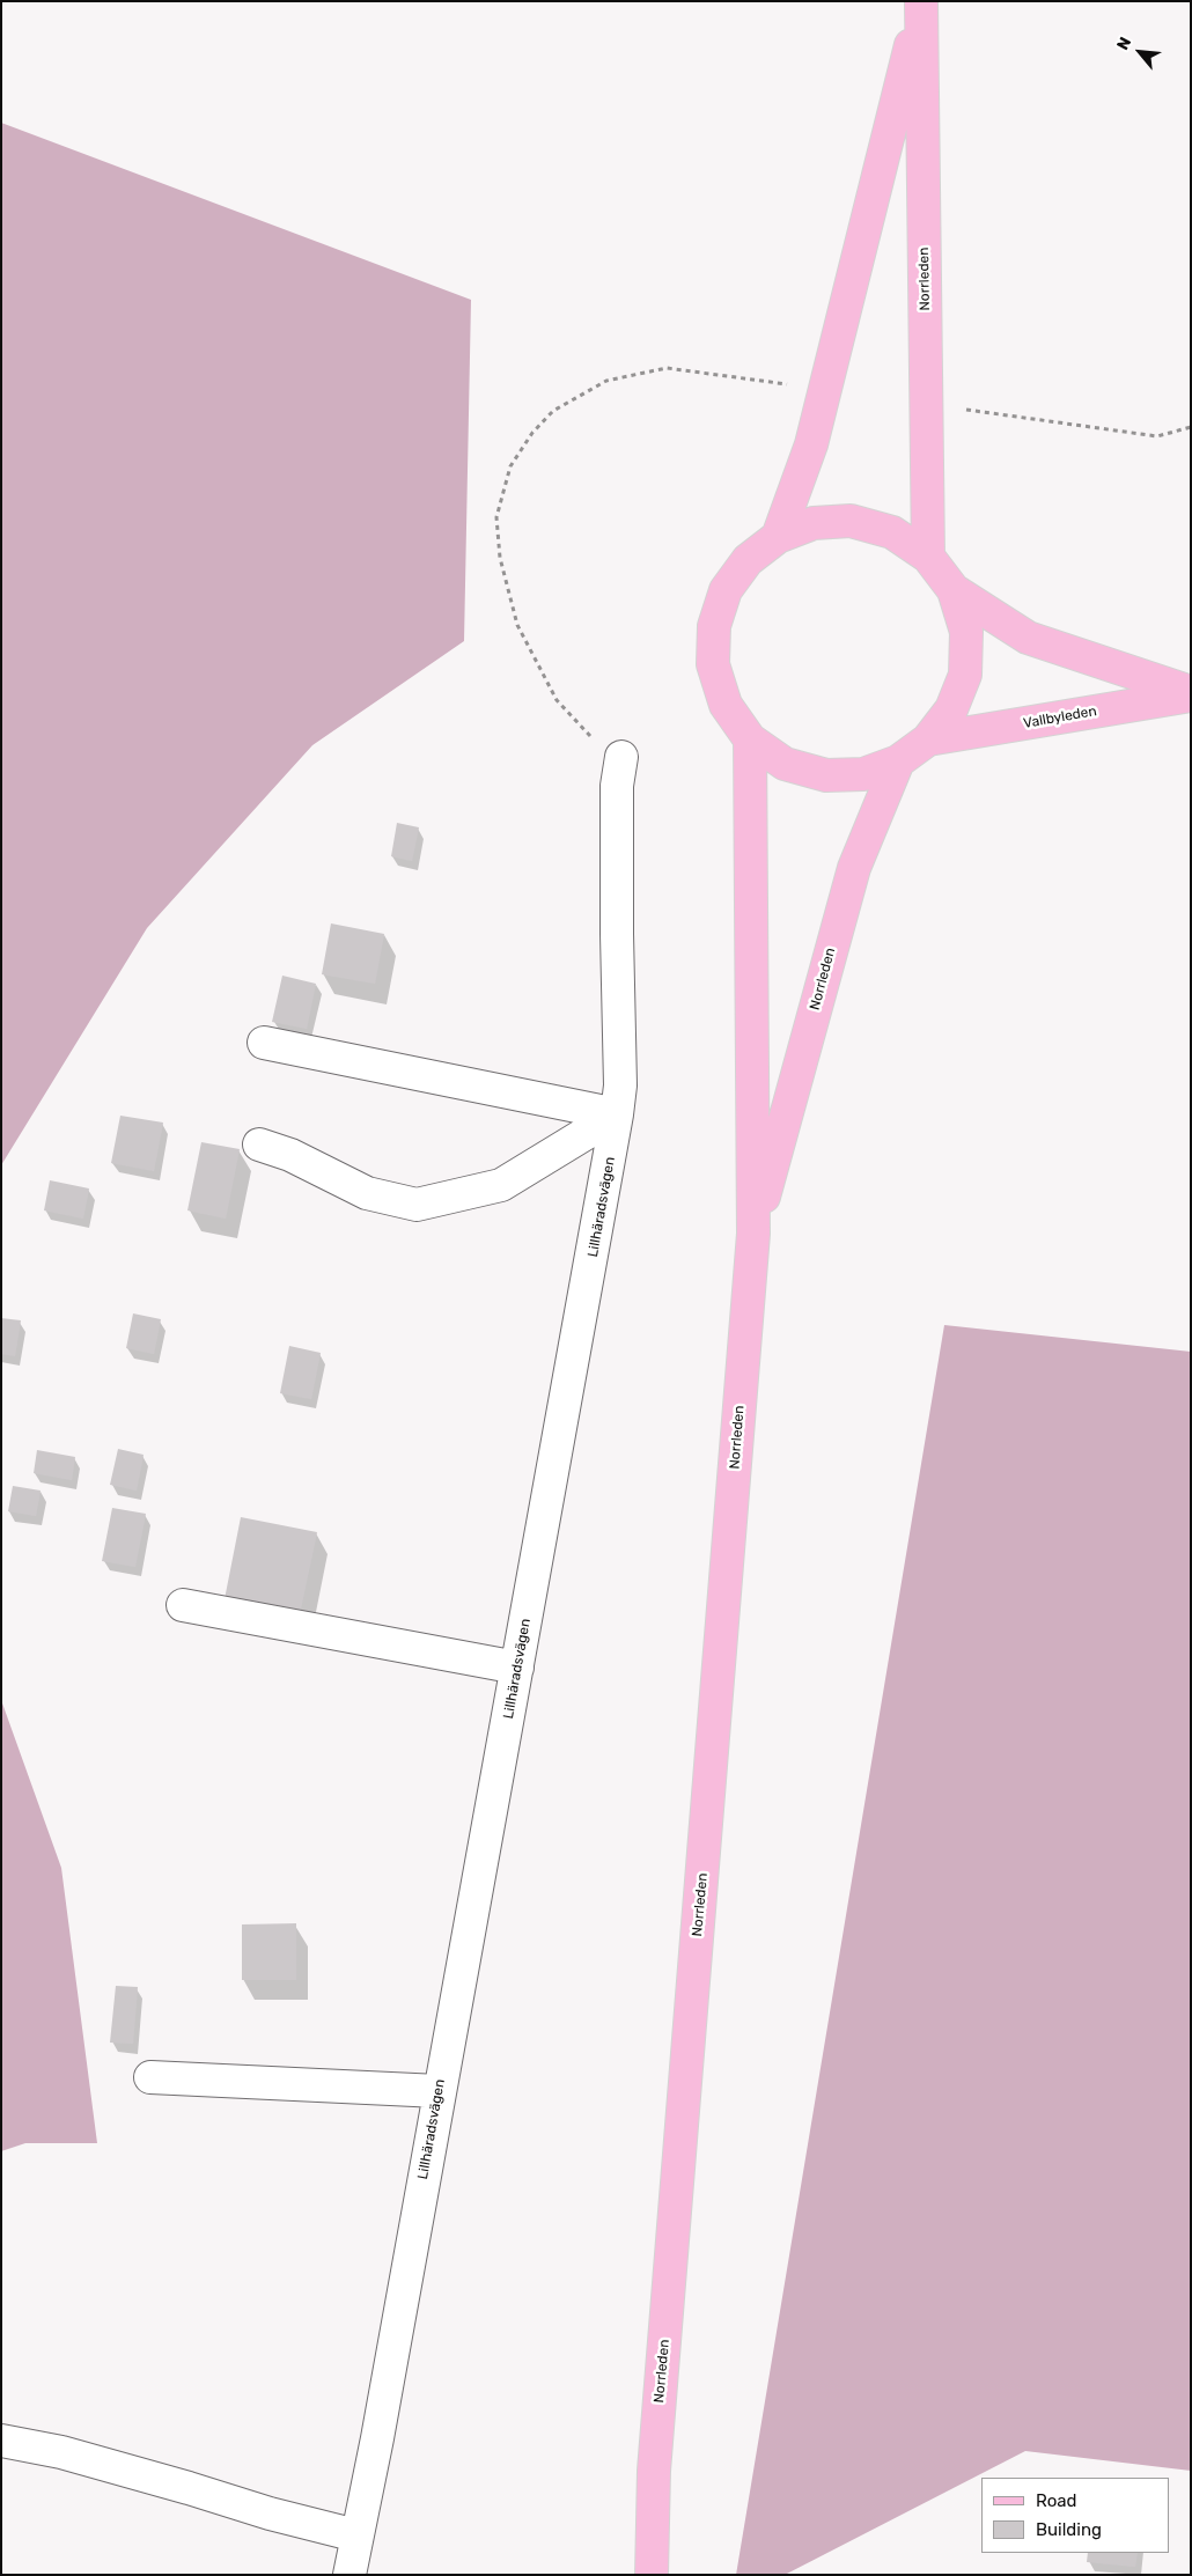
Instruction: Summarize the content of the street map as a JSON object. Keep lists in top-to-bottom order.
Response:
{
  "streets": {
    "main road": ["Norrleden", "Vallbyleden"],
    "street": ["Lillhäradsvägen"]
  },
  "legend": ["Road", "Building"],
  "north": "top left"
}
